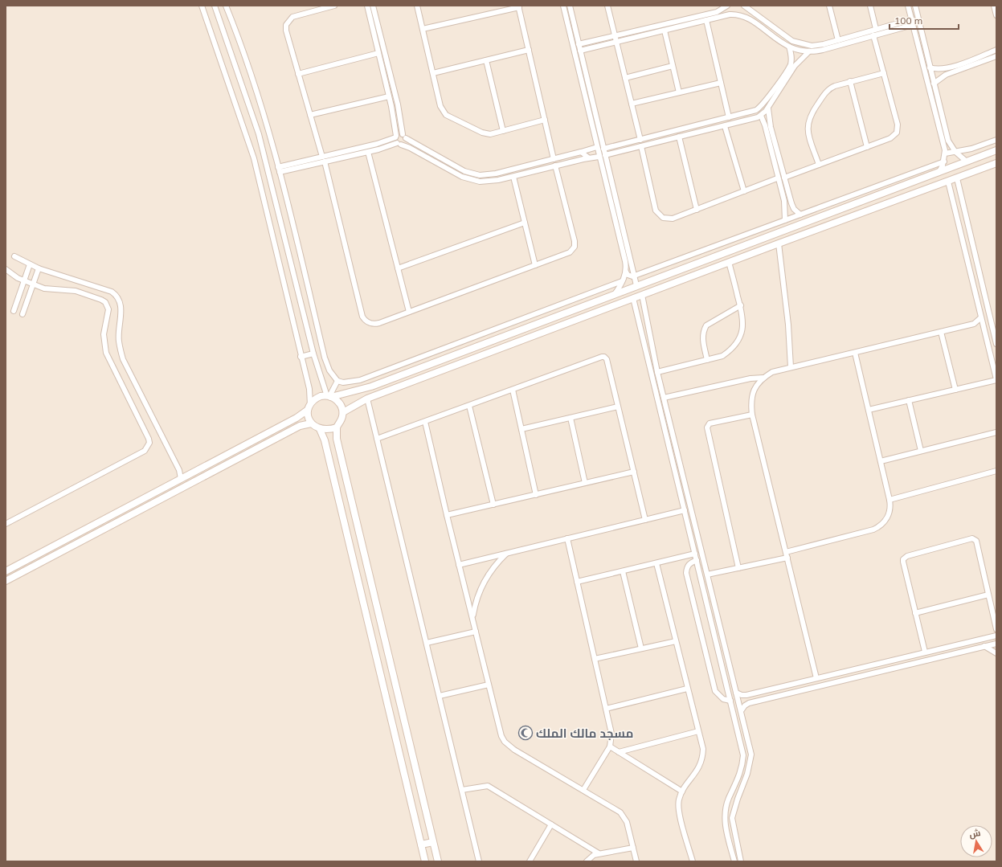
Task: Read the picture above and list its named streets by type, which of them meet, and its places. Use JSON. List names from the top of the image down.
{
  "places": {
    "mosque": ["مسجد مالك الملك"]
  },
  "scale_bar": "100 m",
  "north": "top"
}
